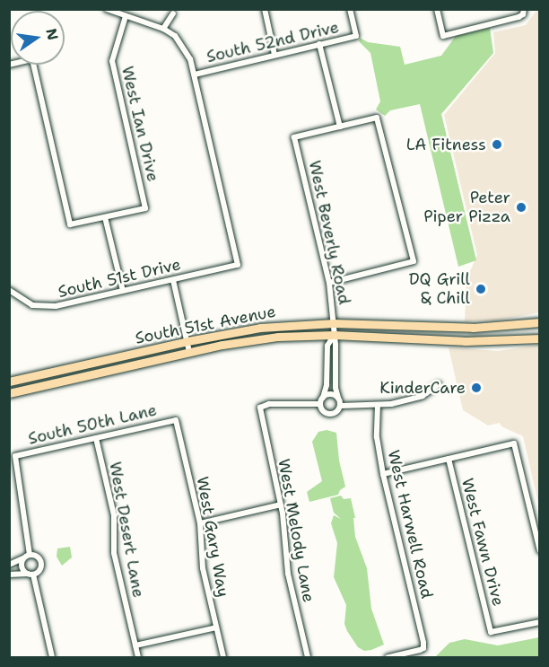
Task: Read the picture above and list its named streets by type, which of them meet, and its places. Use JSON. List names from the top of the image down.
{
  "streets": {
    "main road": ["South 51st Avenue"],
    "street": [
      "South 52nd Drive",
      "West Ian Drive",
      "West Beverly Road",
      "South 51st Drive",
      "South 50th Lane",
      "West Harwell Road",
      "West Desert Lane",
      "West Melody Lane",
      "West Gary Way",
      "West Fawn Drive"
    ]
  },
  "crossings": [
    ["South 52nd Drive", "South 51st Drive"],
    ["West Beverly Road", "South 51st Avenue"],
    ["West Beverly Road", "West Melody Lane"],
    ["South 50th Lane", "West Desert Lane"],
    ["South 50th Lane", "West Gary Way"]
  ],
  "places": [
    "LA Fitness",
    "Peter Piper Pizza",
    "DQ Grill & Chill",
    "KinderCare"
  ],
  "north": "right"
}
